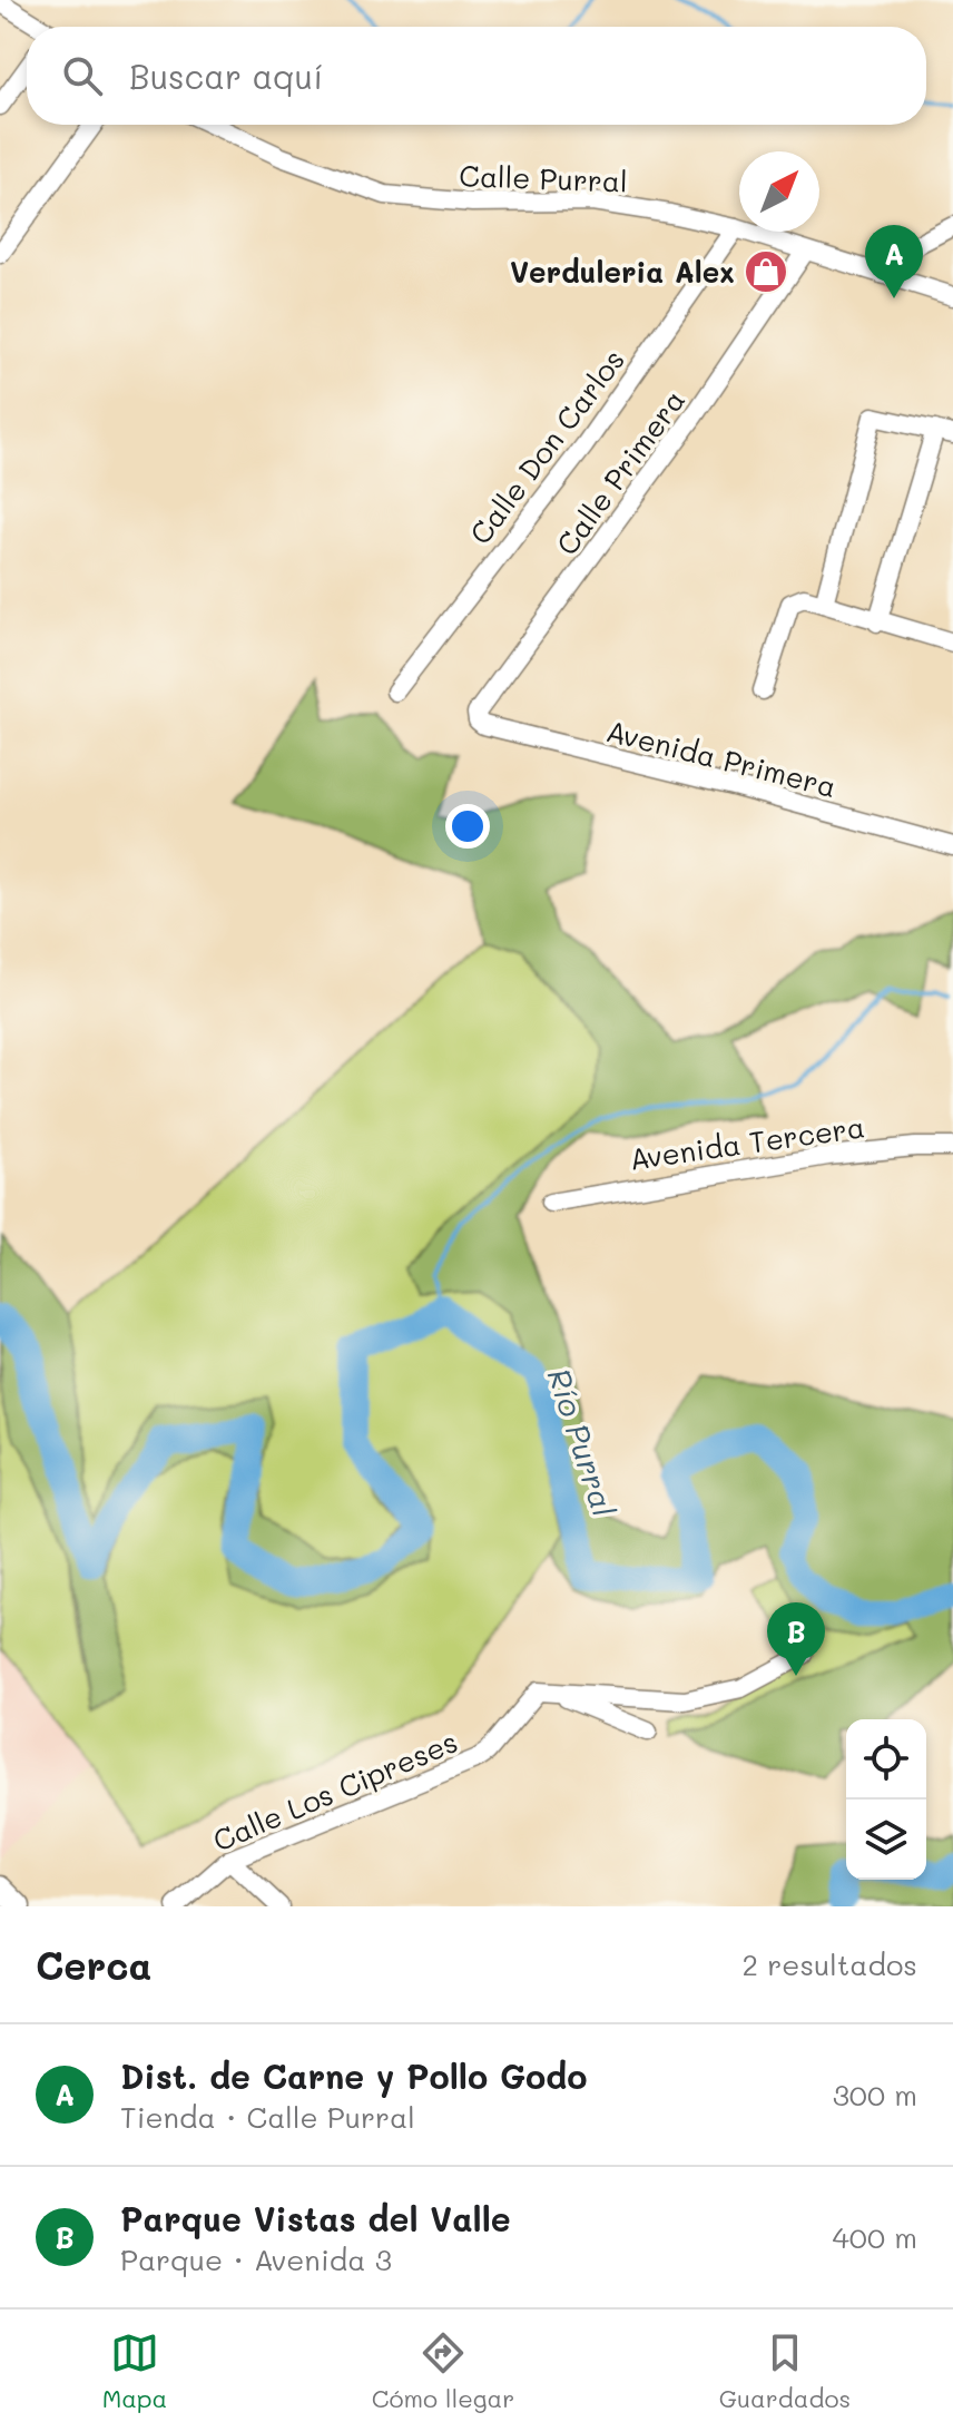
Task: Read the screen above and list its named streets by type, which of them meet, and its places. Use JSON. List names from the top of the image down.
{
  "streets": {
    "street": [
      "Calle Purral",
      "Calle Don Carlos",
      "Calle Primera",
      "Avenida Primera",
      "Avenida Tercera",
      "Calle Los Cipreses"
    ]
  },
  "crossings": [
    ["Calle Purral", "Calle Don Carlos"],
    ["Calle Purral", "Calle Primera"],
    ["Calle Primera", "Avenida Primera"]
  ],
  "water": ["Río Purral"],
  "places": {
    "shop": ["Verduleria Alex"]
  },
  "north": "top right",
  "page": {
    "search": "Buscar aquí",
    "pins": ["A", "B"],
    "heading": ["Cerca", "2 resultados"],
    "list": [
      {
        "mark": "A",
        "name": "Dist. de Carne y Pollo Godo",
        "note": "Tienda · Calle Purral",
        "value": "300 m"
      },
      {
        "mark": "B",
        "name": "Parque Vistas del Valle",
        "note": "Parque · Avenida 3",
        "value": "400 m"
      }
    ],
    "nav": ["Mapa", "Cómo llegar", "Guardados"]
  }
}
